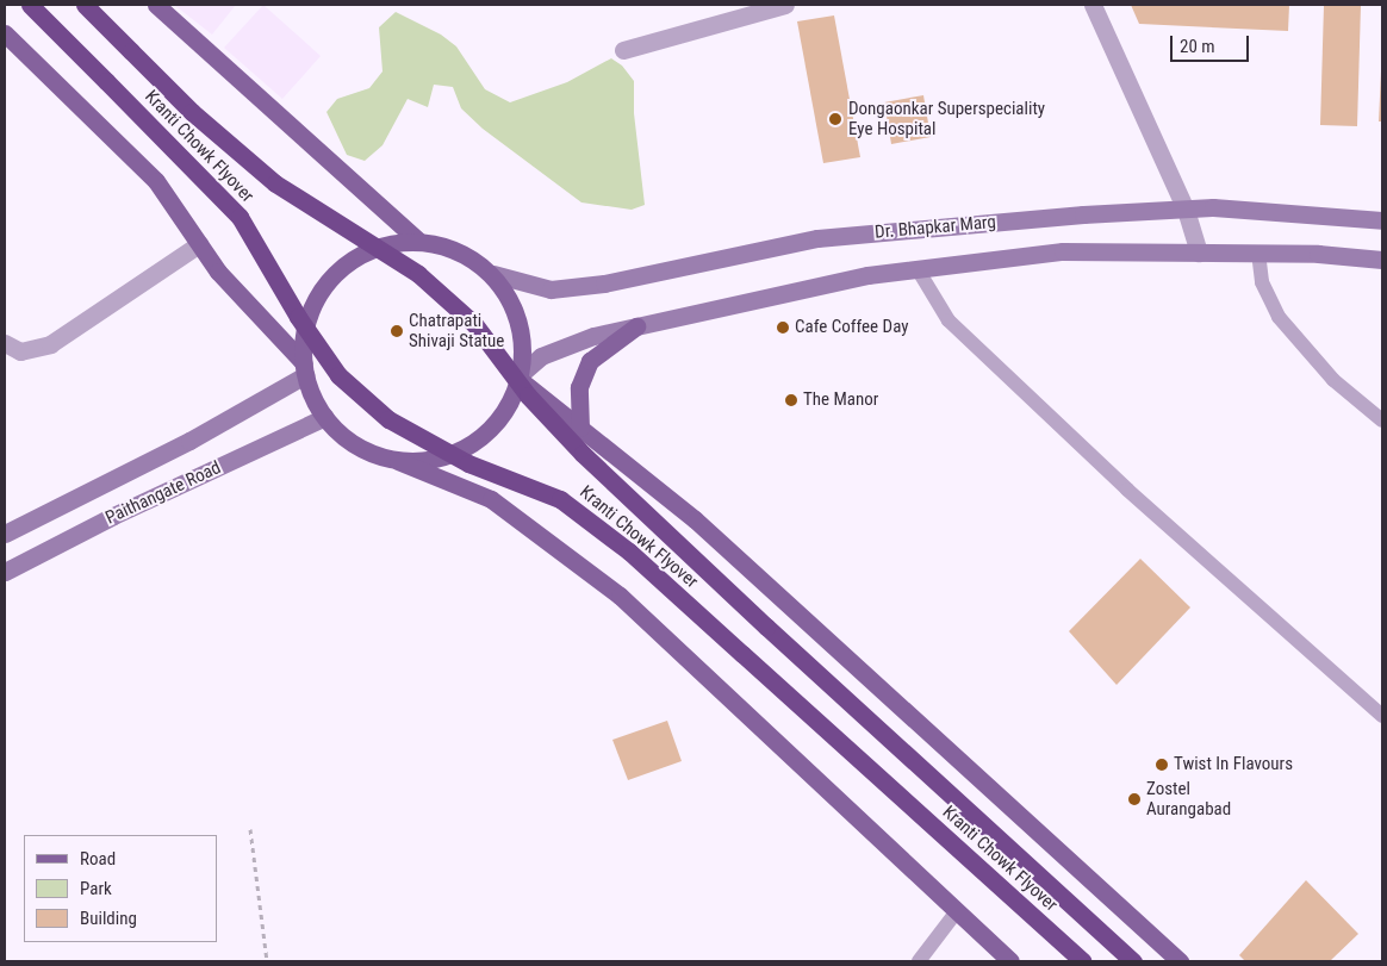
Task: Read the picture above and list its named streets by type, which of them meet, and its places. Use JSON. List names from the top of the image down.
{
  "streets": {
    "highway": ["Kranti Chowk Flyover"],
    "main road": ["Dr. Bhapkar Marg", "Paithangate Road"]
  },
  "places": [
    "Dongaonkar Superspeciality Eye Hospital",
    "Cafe Coffee Day",
    "Chatrapati Shivaji Statue",
    "The Manor",
    "Twist In Flavours",
    "Zostel Aurangabad"
  ],
  "legend": ["Road", "Park", "Building"],
  "scale_bar": "20 m"
}
